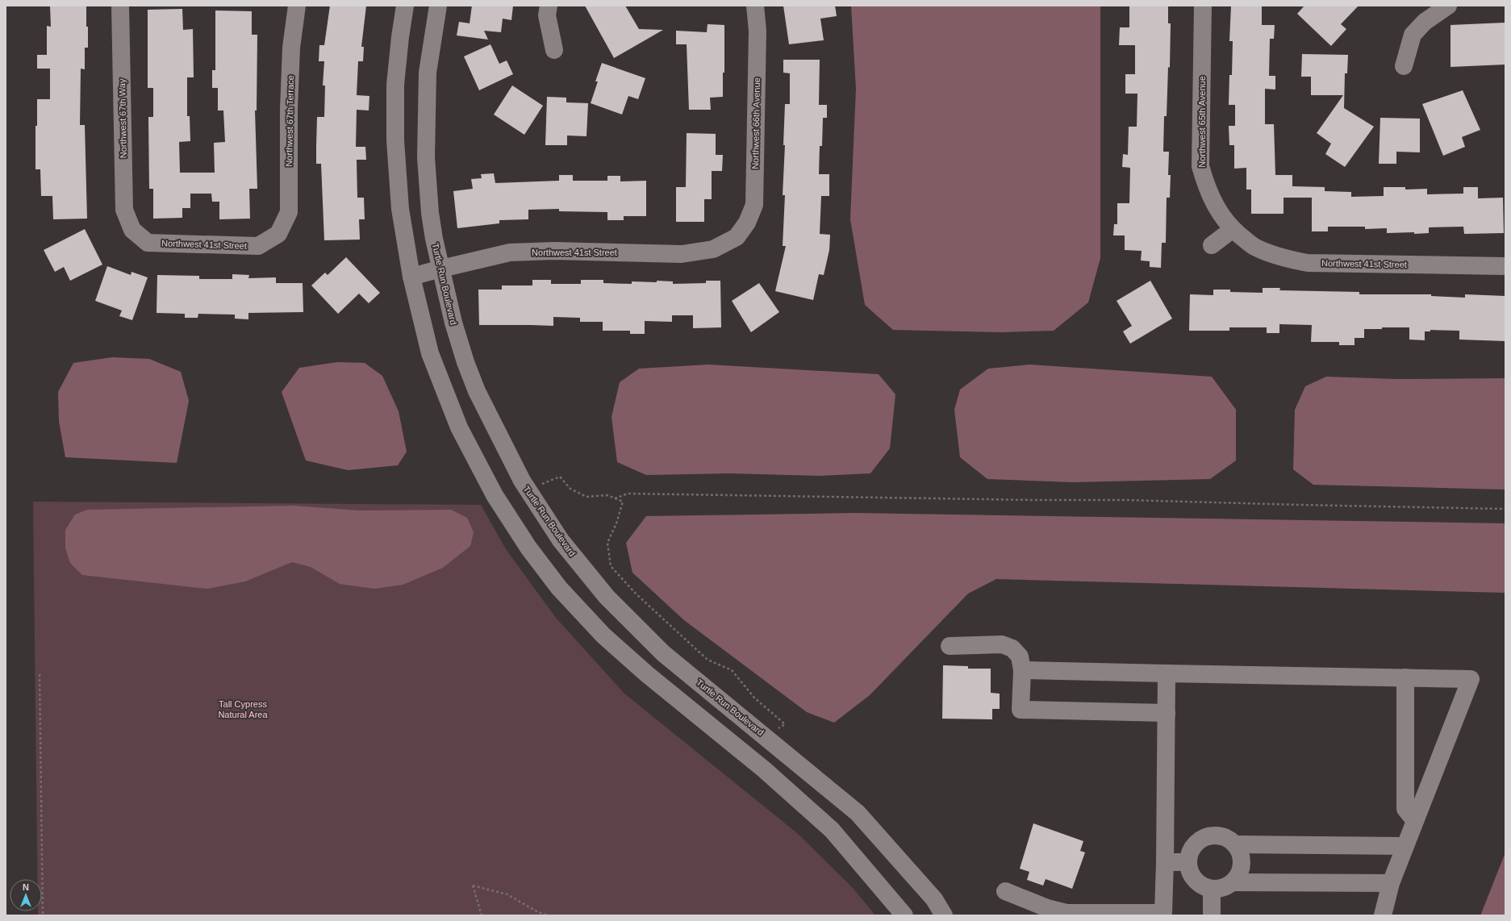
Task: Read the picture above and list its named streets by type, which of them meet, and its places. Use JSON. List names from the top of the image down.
{
  "streets": {
    "street": [
      "Northwest 67th Way",
      "Northwest 67th Terrace",
      "Northwest 65th Avenue",
      "Northwest 66th Avenue",
      "Northwest 41st Street",
      "Turtle Run Boulevard"
    ]
  },
  "crossings": [
    ["Northwest 67th Way", "Northwest 41st Street"],
    ["Northwest 67th Terrace", "Northwest 41st Street"],
    ["Northwest 65th Avenue", "Northwest 41st Street"],
    ["Northwest 66th Avenue", "Northwest 41st Street"],
    ["Northwest 41st Street", "Turtle Run Boulevard"]
  ],
  "parks": ["Tall Cypress Natural Area"],
  "north": "top"
}
